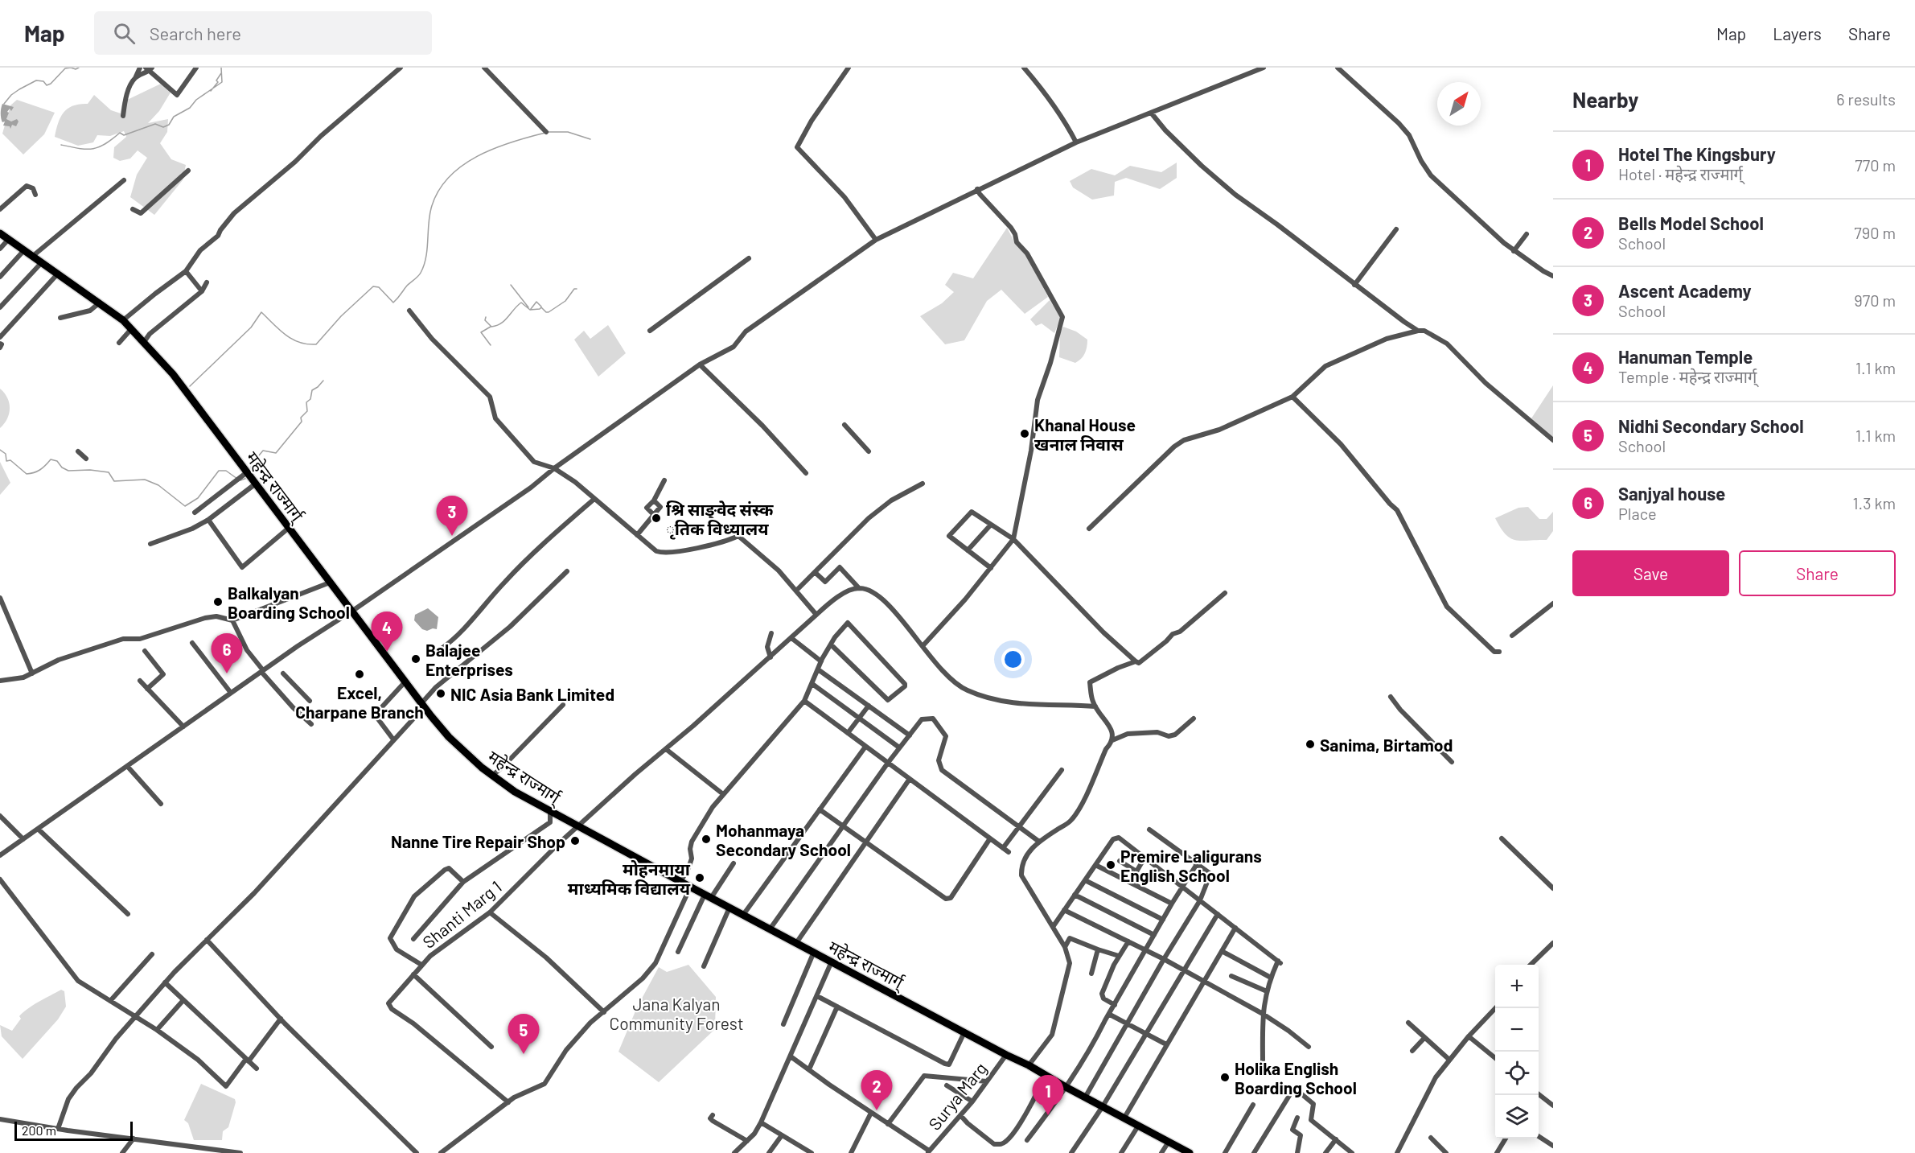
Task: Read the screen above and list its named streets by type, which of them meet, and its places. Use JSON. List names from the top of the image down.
{
  "streets": {
    "highway": ["महेन्द्र राज्मार्ग्"],
    "street": ["Shanti Marg 1", "Surya Marg"]
  },
  "crossings": [
    ["महेन्द्र राज्मार्ग्", "Shanti Marg 1"],
    ["महेन्द्र राज्मार्ग्", "Surya Marg"]
  ],
  "parks": ["Jana Kalyan Community Forest"],
  "places": [
    "Khanal House खनाल निवास",
    "श्रि साङ्वेद संस्क ृतिक विध्यालय",
    "Balkalyan Boarding School",
    "Balajee Enterprises",
    "Excel, Charpane Branch",
    "NIC Asia Bank Limited",
    "Sanima, Birtamod",
    "Mohanmaya Secondary School",
    "Nanne Tire Repair Shop",
    "Premire Laligurans English School",
    "मोहनमाया माध्यमिक विद्यालय",
    "Holika English Boarding School"
  ],
  "scale_bar": "200 m",
  "north": "top right",
  "page": {
    "header": "Map",
    "search": "Search here",
    "nav": ["Map", "Layers", "Share"],
    "heading": ["Nearby", "6 results"],
    "list": [
      {
        "mark": "1",
        "name": "Hotel The Kingsbury",
        "note": "Hotel · महेन्द्र राज्मार्ग्",
        "value": "770 m"
      },
      {
        "mark": "2",
        "name": "Bells Model School",
        "note": "School",
        "value": "790 m"
      },
      {
        "mark": "3",
        "name": "Ascent Academy",
        "note": "School",
        "value": "970 m"
      },
      {
        "mark": "4",
        "name": "Hanuman Temple",
        "note": "Temple · महेन्द्र राज्मार्ग्",
        "value": "1.1 km"
      },
      {
        "mark": "5",
        "name": "Nidhi Secondary School",
        "note": "School",
        "value": "1.1 km"
      },
      {
        "mark": "6",
        "name": "Sanjyal house",
        "note": "Place",
        "value": "1.3 km"
      }
    ],
    "pins": [
      "3",
      "4",
      "6",
      "5",
      "2",
      "1"
    ],
    "buttons": ["Save", "Share"],
    "map_buttons": ["+", "−"],
    "scale": "200 m"
  }
}
